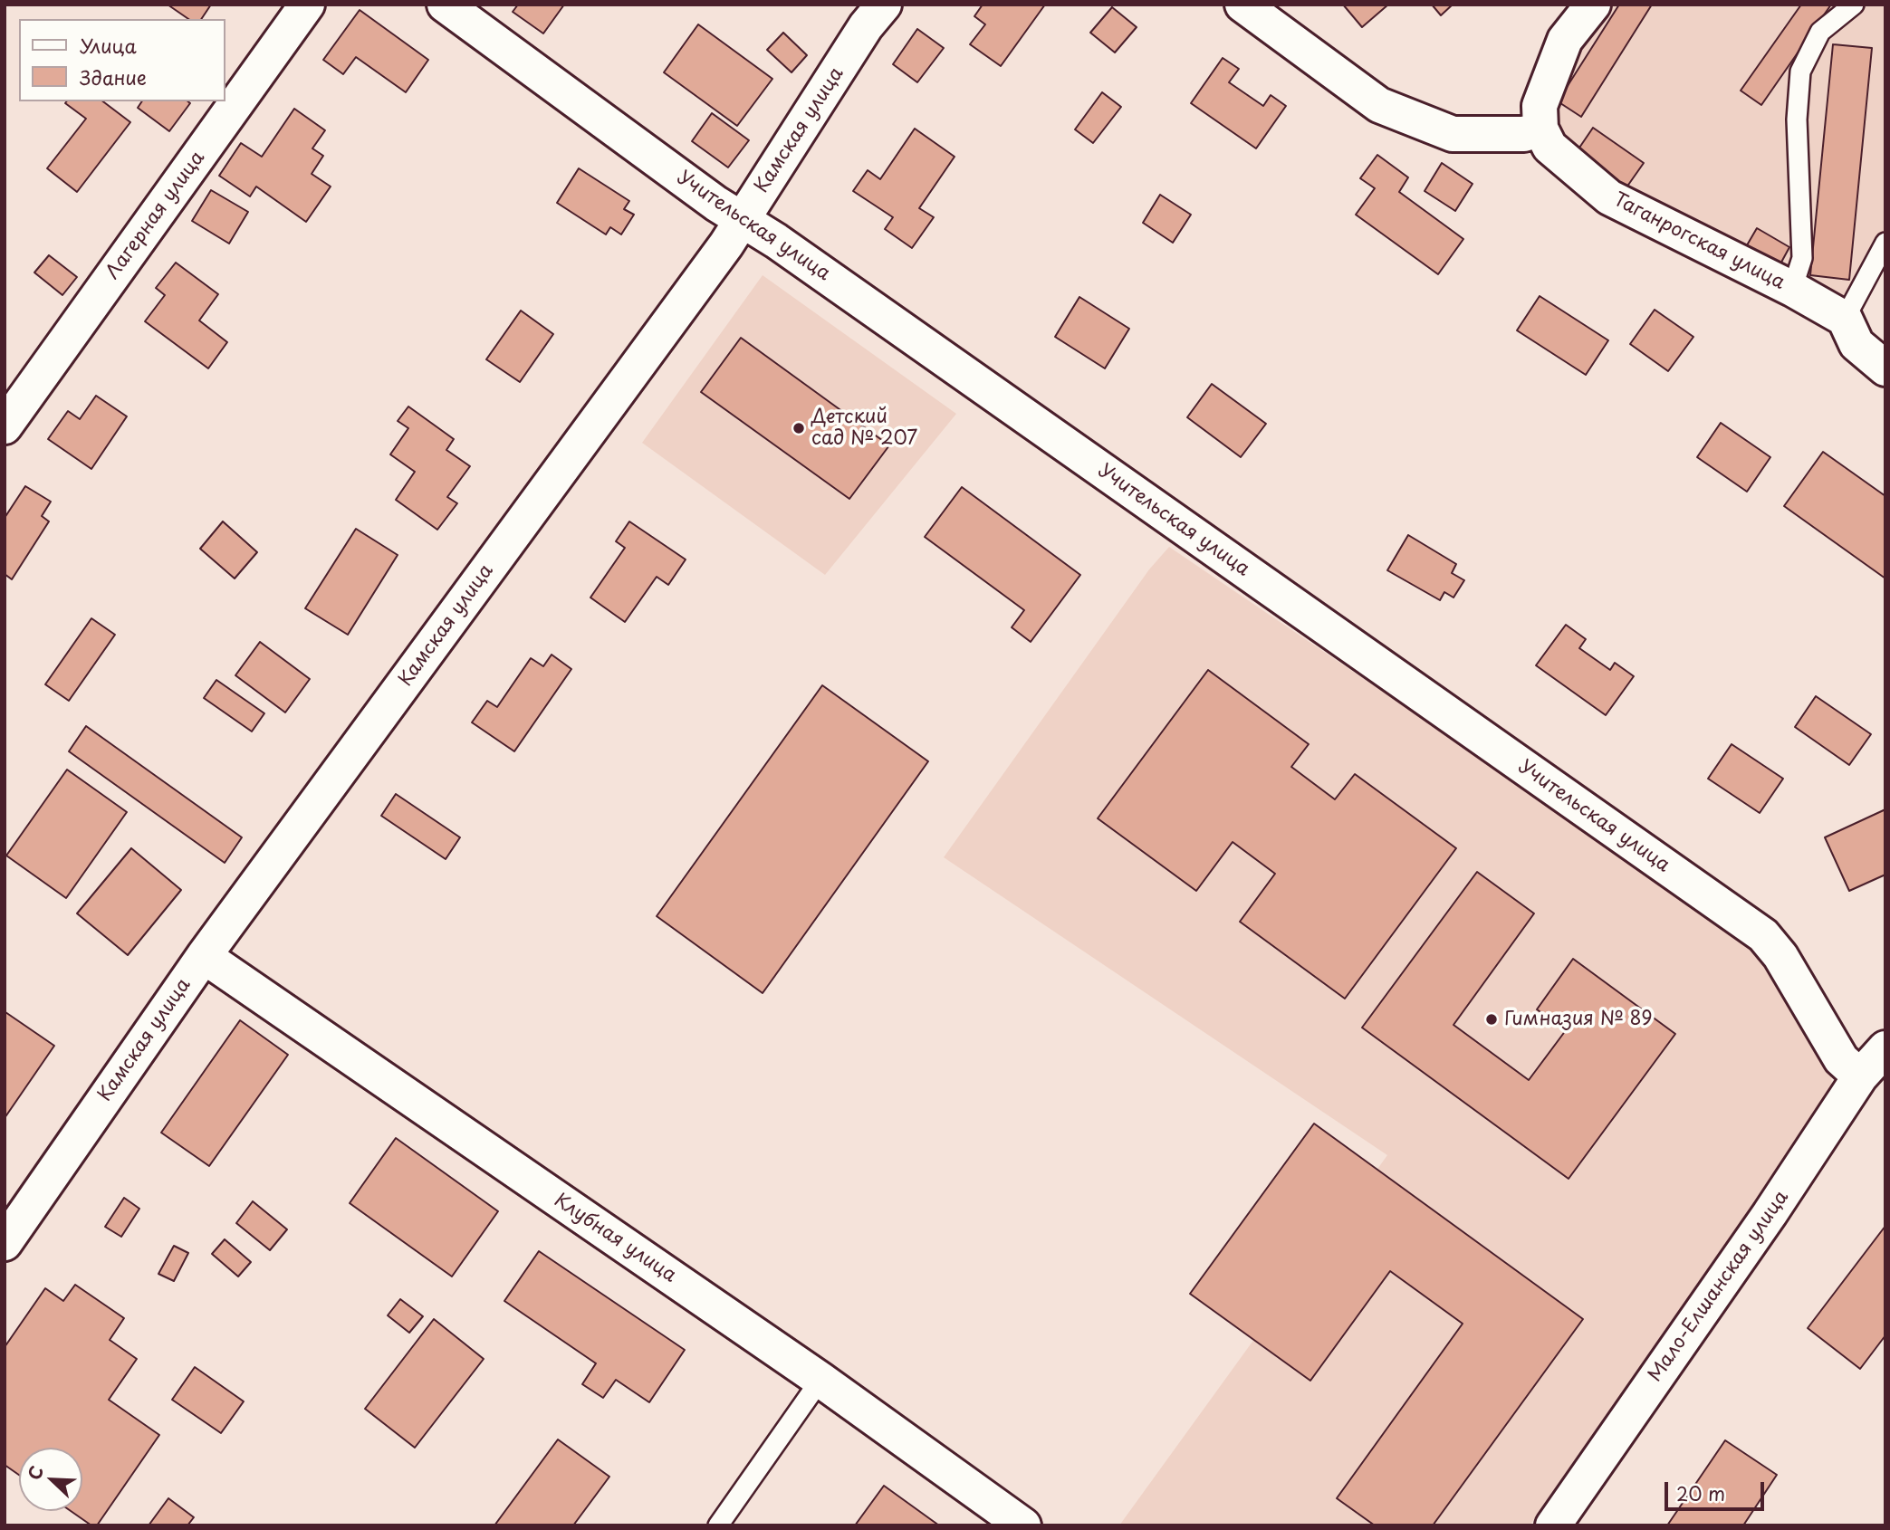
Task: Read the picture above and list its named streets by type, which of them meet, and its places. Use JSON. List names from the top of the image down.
{
  "streets": {
    "street": [
      "Камская улица",
      "Лагерная улица",
      "Учительская улица",
      "Таганрогская улица",
      "Клубная улица",
      "Мало-Елшанская улица"
    ]
  },
  "crossings": [
    ["Камская улица", "Учительская улица"],
    ["Камская улица", "Клубная улица"],
    ["Учительская улица", "Мало-Елшанская улица"]
  ],
  "places": ["Детский сад № 207", "Гимназия № 89"],
  "legend": ["Улица", "Здание"],
  "scale_bar": "20 m",
  "north": "top left"
}
